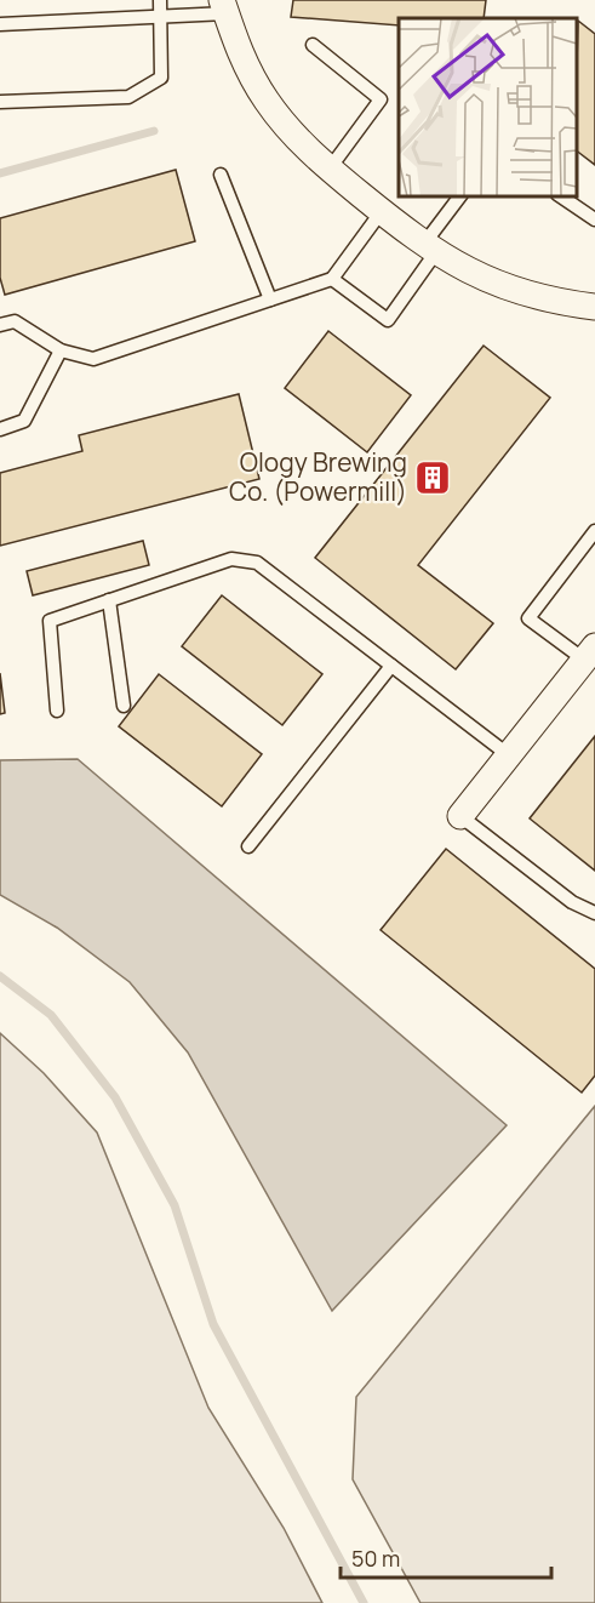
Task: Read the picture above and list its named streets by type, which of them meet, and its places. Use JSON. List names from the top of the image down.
{
  "places": {
    "building": ["Ology Brewing Co. (Powermill)"]
  },
  "scale_bar": "50 m"
}
